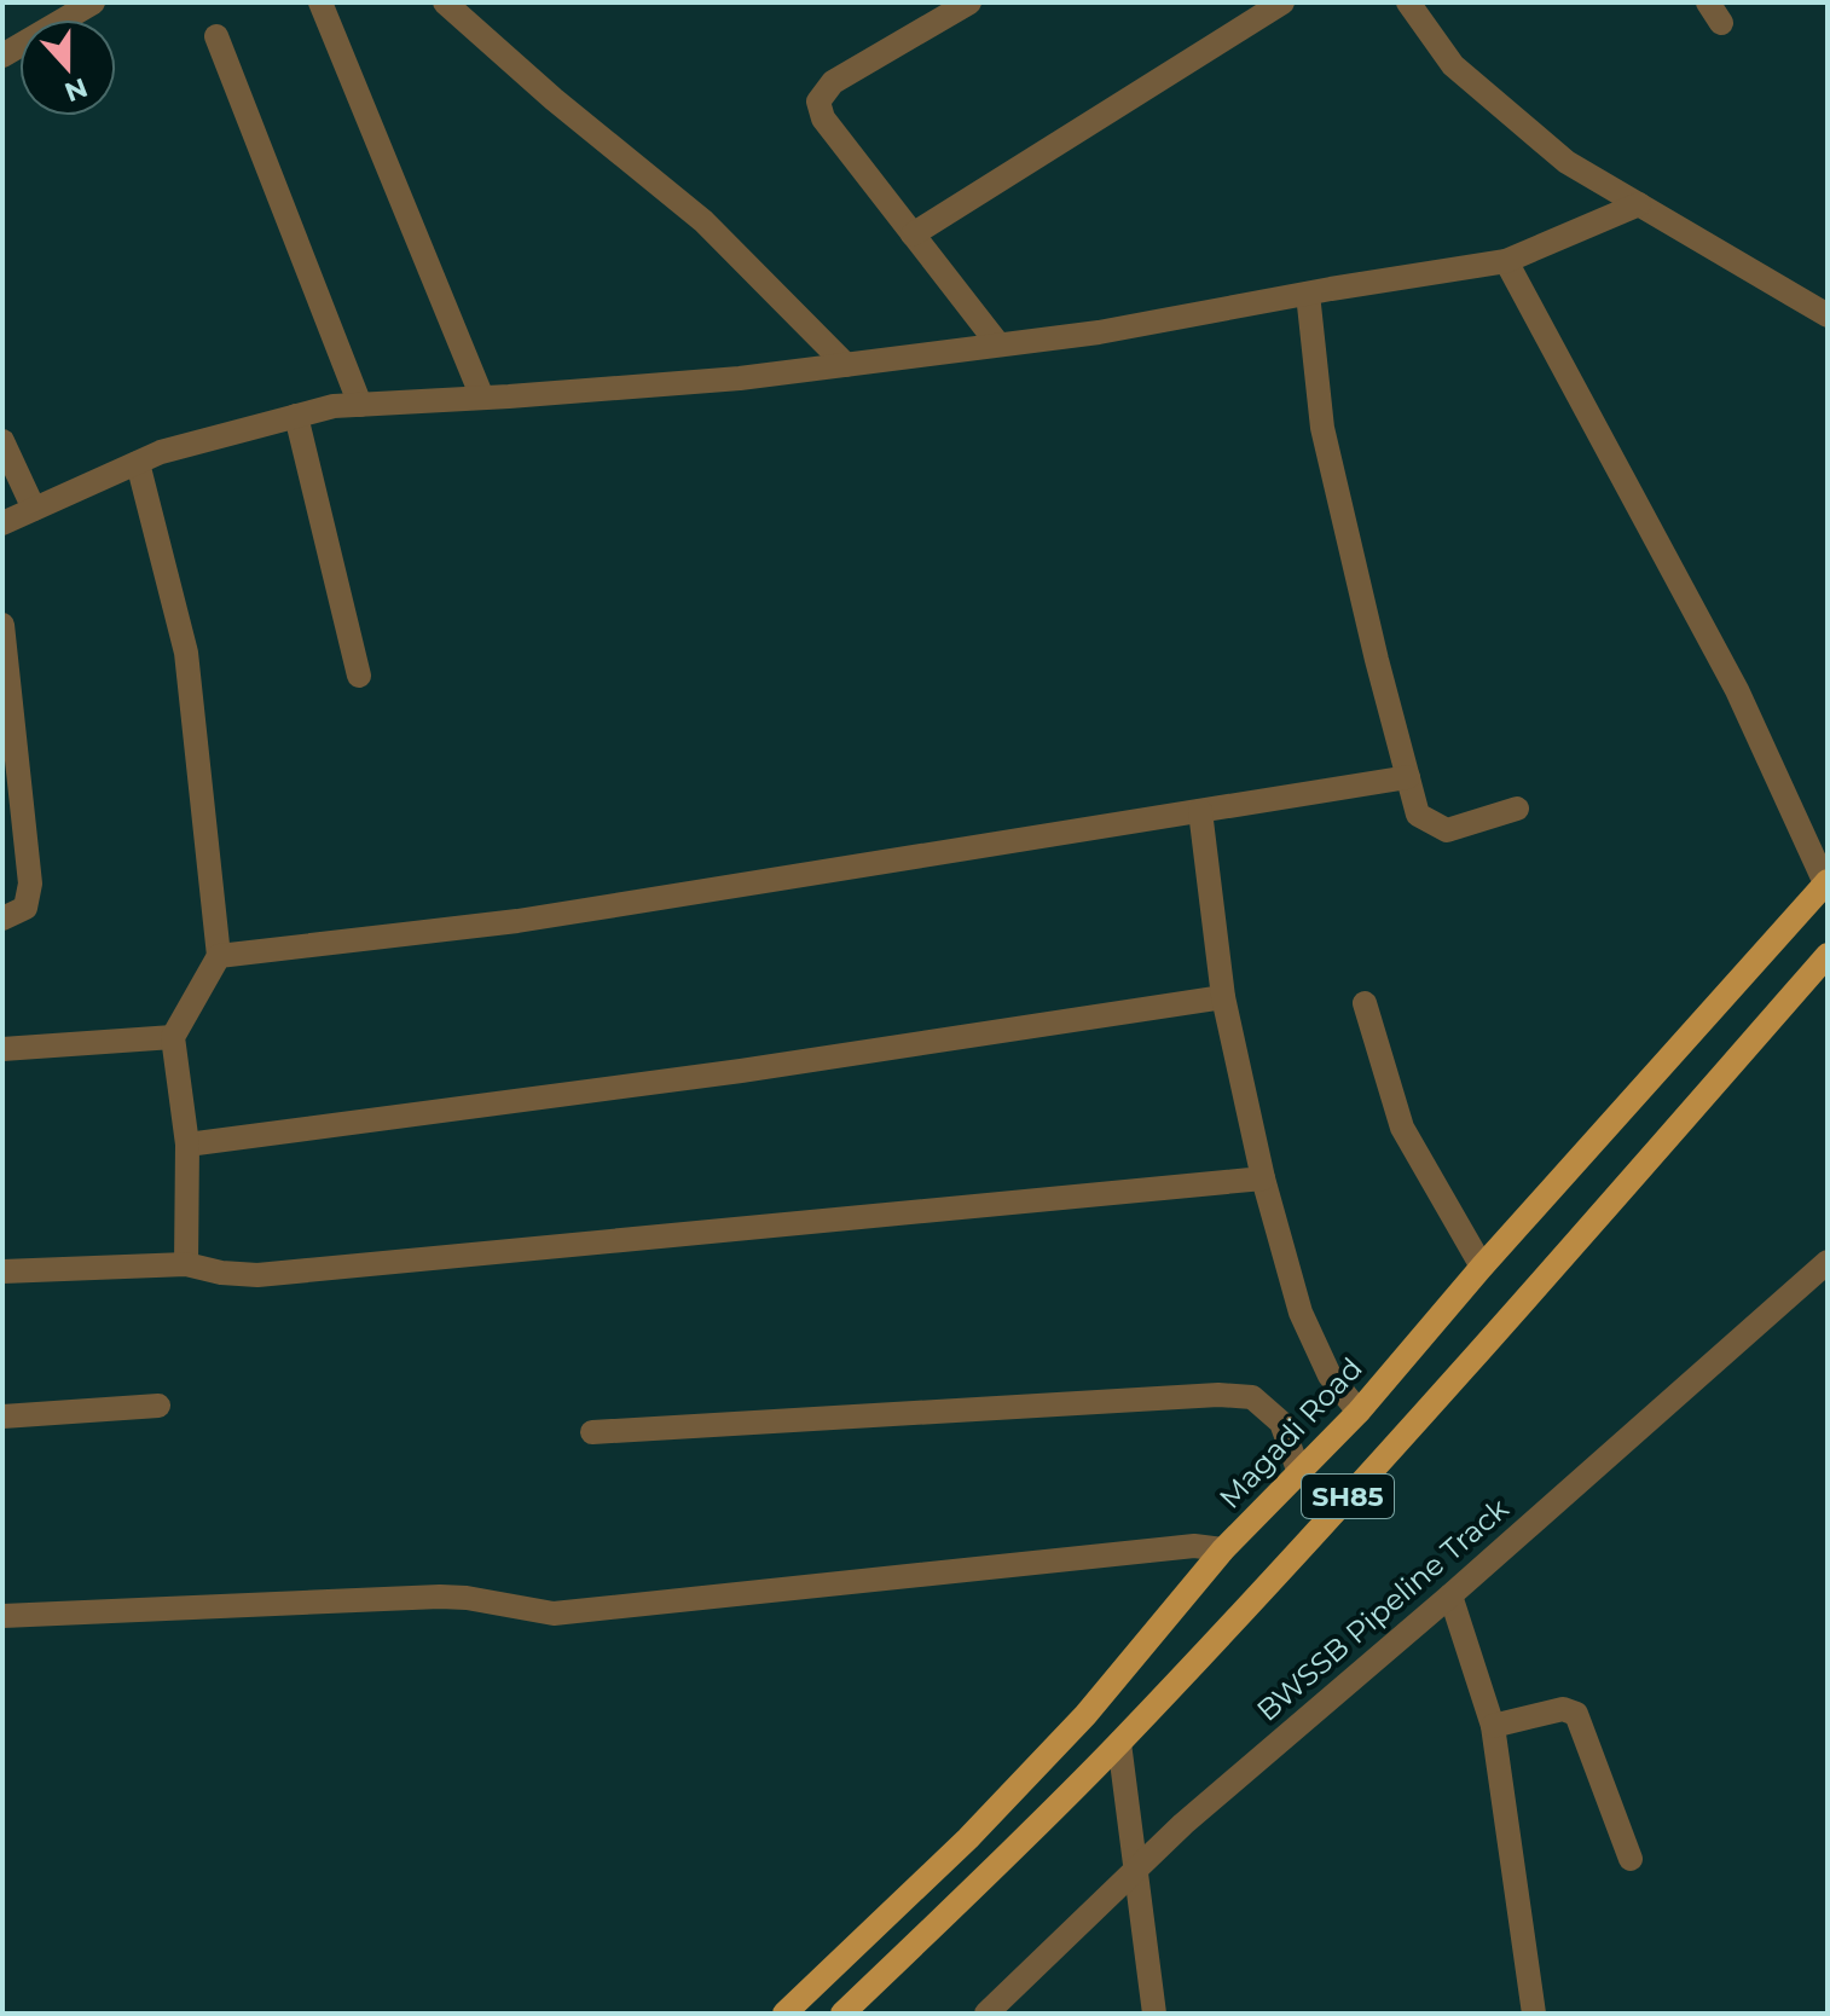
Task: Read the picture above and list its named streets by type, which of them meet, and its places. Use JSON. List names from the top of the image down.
{
  "streets": {
    "main road": ["Magadi Road", "SH85"],
    "street": ["BWSSB Pipeline Track"]
  },
  "north": "bottom"
}
